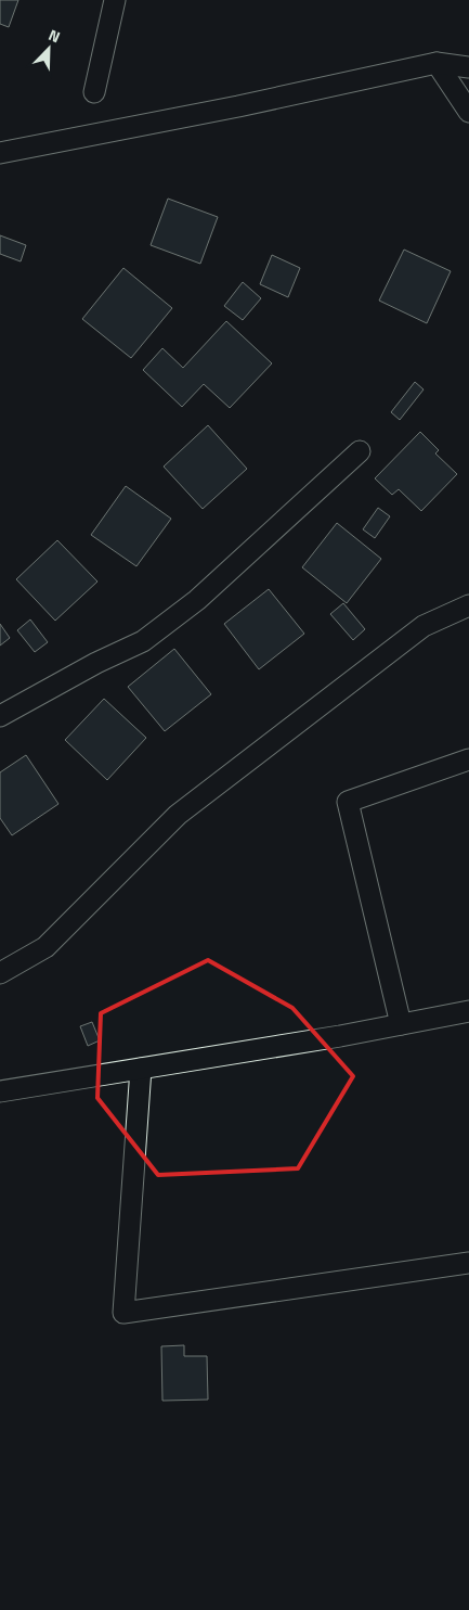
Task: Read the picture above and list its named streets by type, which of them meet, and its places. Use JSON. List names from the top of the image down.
{
  "north": "top right"
}
